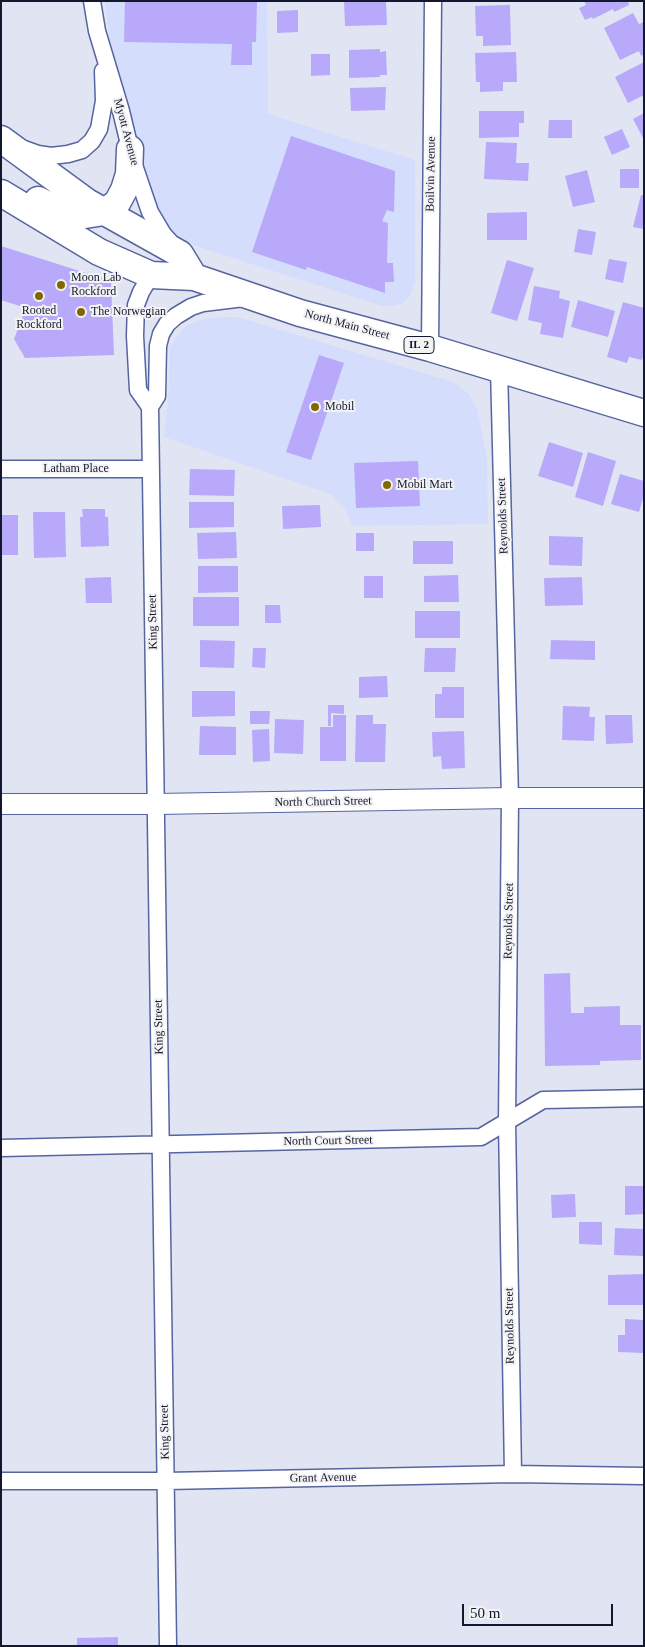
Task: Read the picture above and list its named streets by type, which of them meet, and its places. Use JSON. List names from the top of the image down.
{
  "streets": {
    "main road": ["North Main Street", "IL 2"],
    "street": [
      "Myott Avenue",
      "Boilvin Avenue",
      "Latham Place",
      "Reynolds Street",
      "King Street",
      "North Church Street",
      "North Court Street",
      "Grant Avenue"
    ]
  },
  "crossings": [
    ["Boilvin Avenue", "North Main Street"],
    ["North Main Street", "Reynolds Street"],
    ["North Main Street", "King Street"],
    ["Latham Place", "King Street"],
    ["Reynolds Street", "North Church Street"],
    ["Reynolds Street", "North Court Street"],
    ["Reynolds Street", "Grant Avenue"],
    ["King Street", "North Church Street"],
    ["King Street", "North Court Street"],
    ["King Street", "Grant Avenue"]
  ],
  "places": [
    "Moon Lab Rockford",
    "Rooted Rockford",
    "The Norwegian",
    "Mobil",
    "Mobil Mart"
  ],
  "scale_bar": "50 m"
}
